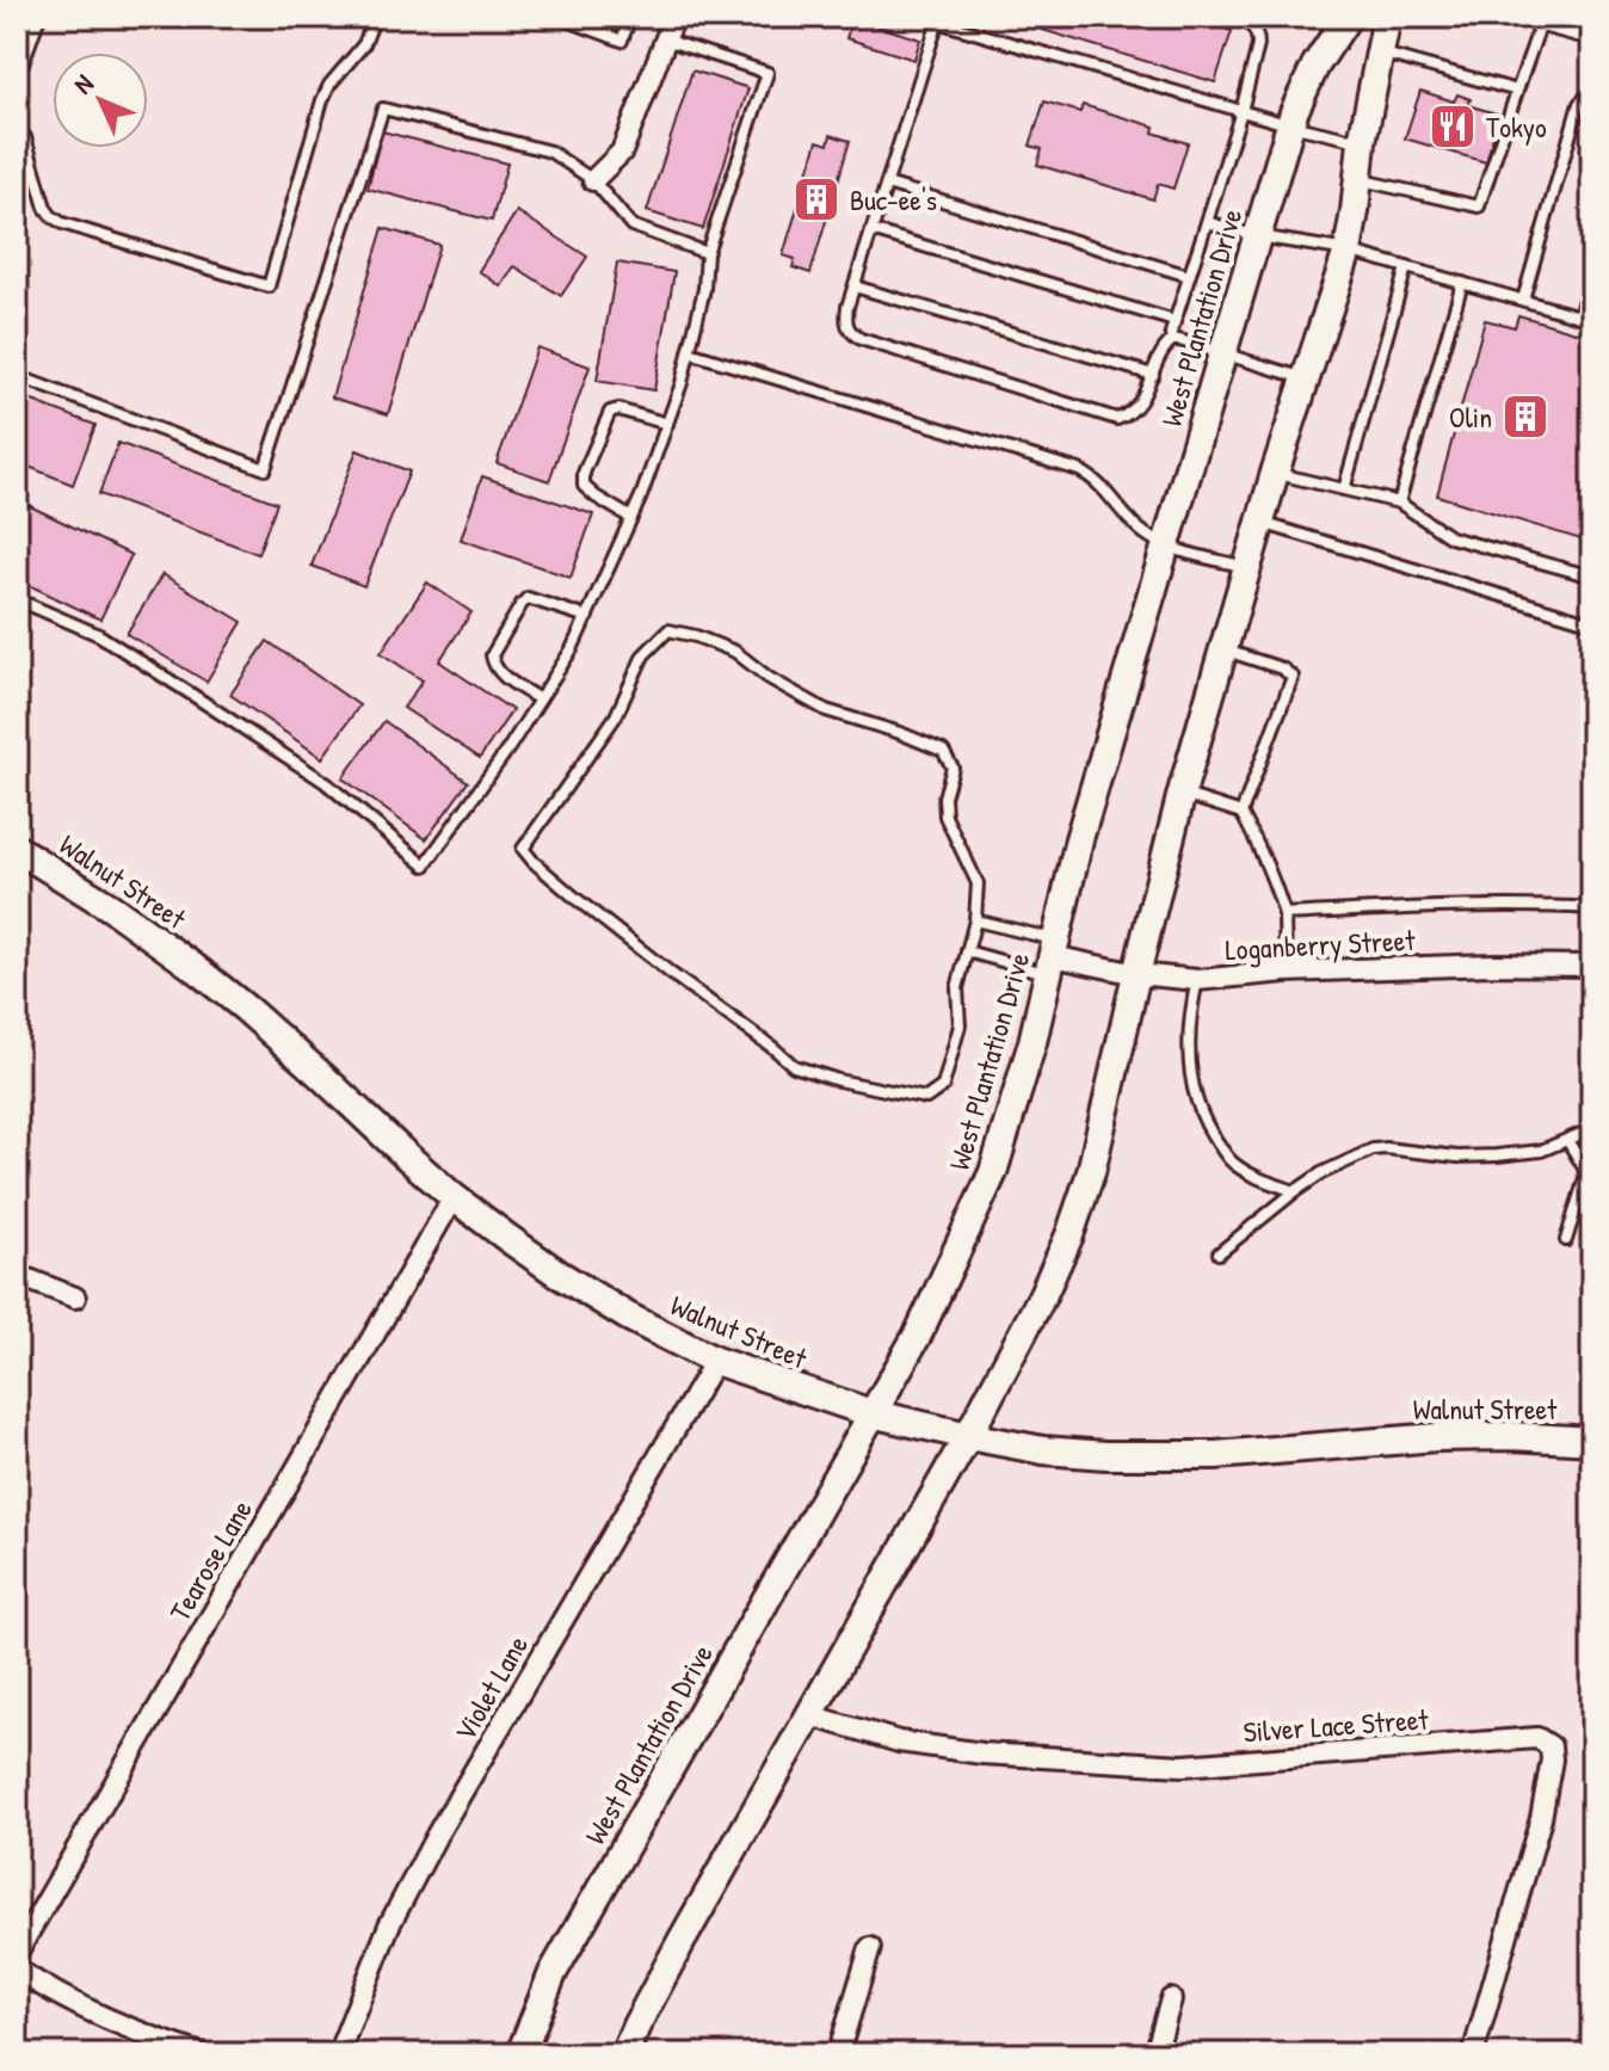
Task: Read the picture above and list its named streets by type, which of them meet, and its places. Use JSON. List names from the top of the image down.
{
  "streets": {
    "main road": ["West Plantation Drive", "Walnut Street"],
    "street": [
      "Loganberry Street",
      "Tearose Lane",
      "Violet Lane",
      "Silver Lace Street"
    ]
  },
  "crossings": [
    ["West Plantation Drive", "Walnut Street"],
    ["West Plantation Drive", "Loganberry Street"],
    ["Walnut Street", "Tearose Lane"],
    ["Walnut Street", "Violet Lane"]
  ],
  "places": {
    "restaurant": ["Tokyo"],
    "building": ["Buc-ee's", "Olin"]
  },
  "north": "top left"
}
